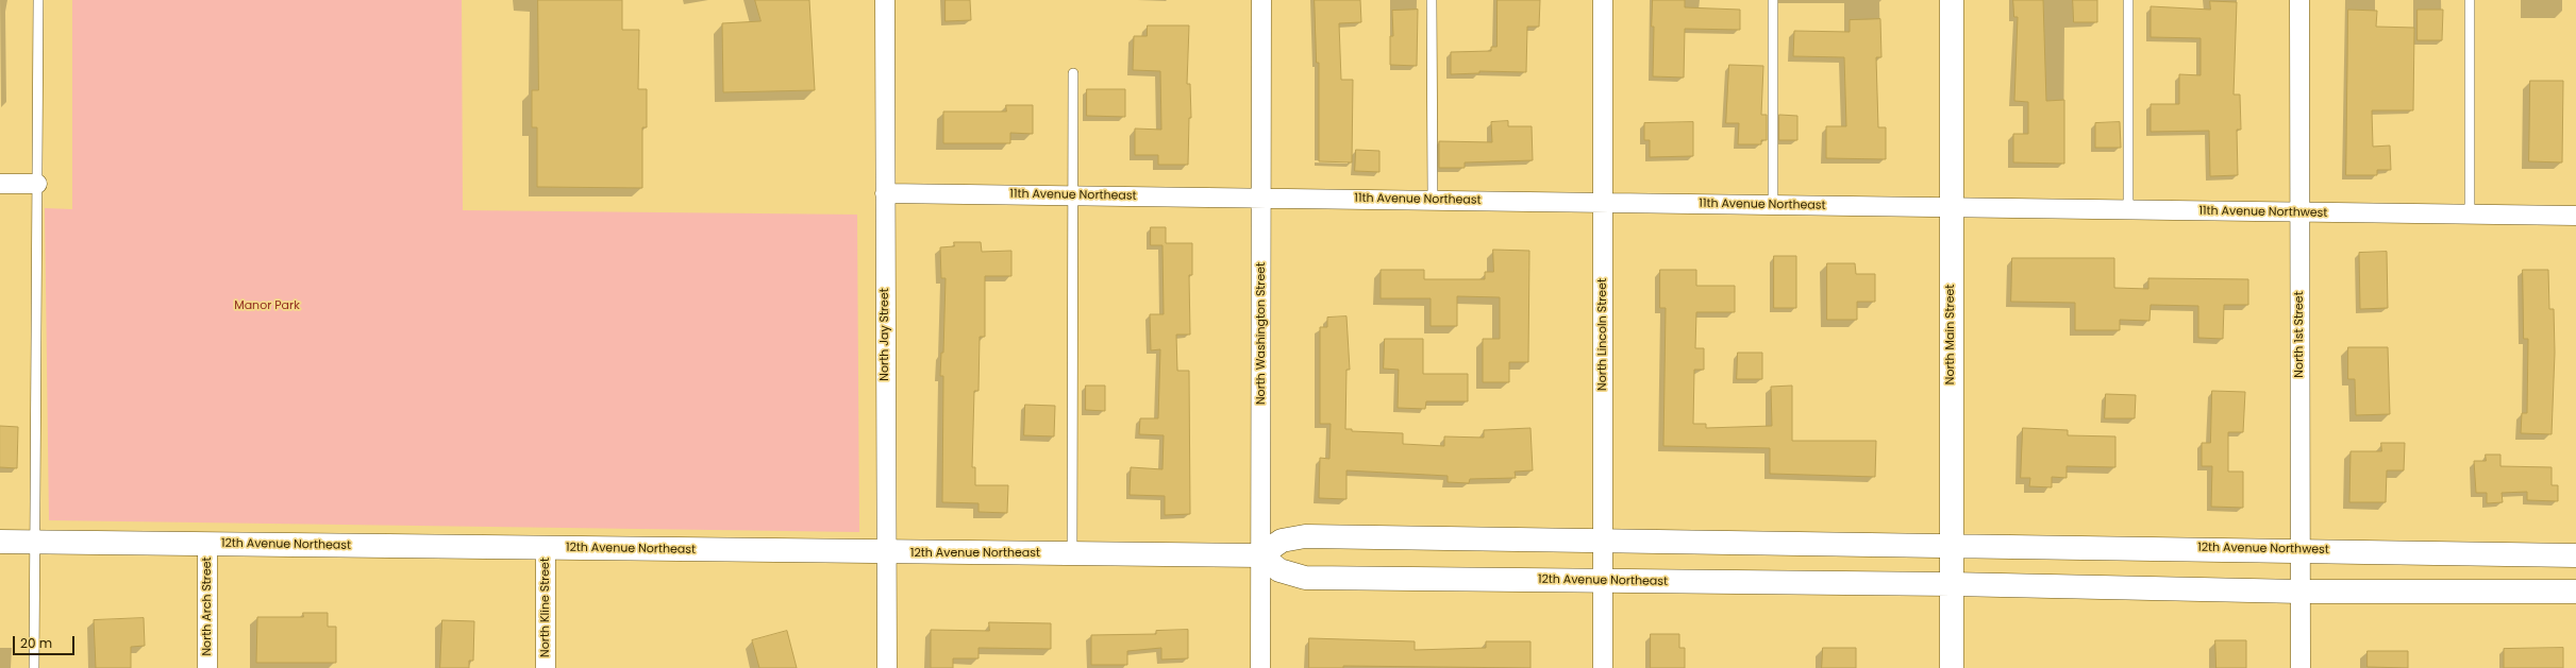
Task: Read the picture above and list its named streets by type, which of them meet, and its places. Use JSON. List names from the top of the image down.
{
  "streets": {
    "street": [
      "11th Avenue Northeast",
      "11th Avenue Northwest",
      "North Washington Street",
      "North Jay Street",
      "North Lincoln Street",
      "North Main Street",
      "North 1st Street",
      "12th Avenue Northeast",
      "12th Avenue Northwest",
      "North Arch Street",
      "North Kline Street"
    ]
  },
  "crossings": [
    ["11th Avenue Northeast", "11th Avenue Northwest"],
    ["11th Avenue Northeast", "North Washington Street"],
    ["11th Avenue Northeast", "North Jay Street"],
    ["11th Avenue Northeast", "North Lincoln Street"],
    ["11th Avenue Northeast", "North Main Street"],
    ["11th Avenue Northwest", "North Main Street"],
    ["11th Avenue Northwest", "North 1st Street"],
    ["North Washington Street", "12th Avenue Northeast"],
    ["North Jay Street", "12th Avenue Northeast"],
    ["North Lincoln Street", "12th Avenue Northeast"],
    ["North Main Street", "12th Avenue Northeast"],
    ["North Main Street", "12th Avenue Northwest"],
    ["North 1st Street", "12th Avenue Northwest"],
    ["12th Avenue Northeast", "North Arch Street"],
    ["12th Avenue Northeast", "North Kline Street"]
  ],
  "parks": ["Manor Park"],
  "scale_bar": "20 m"
}
